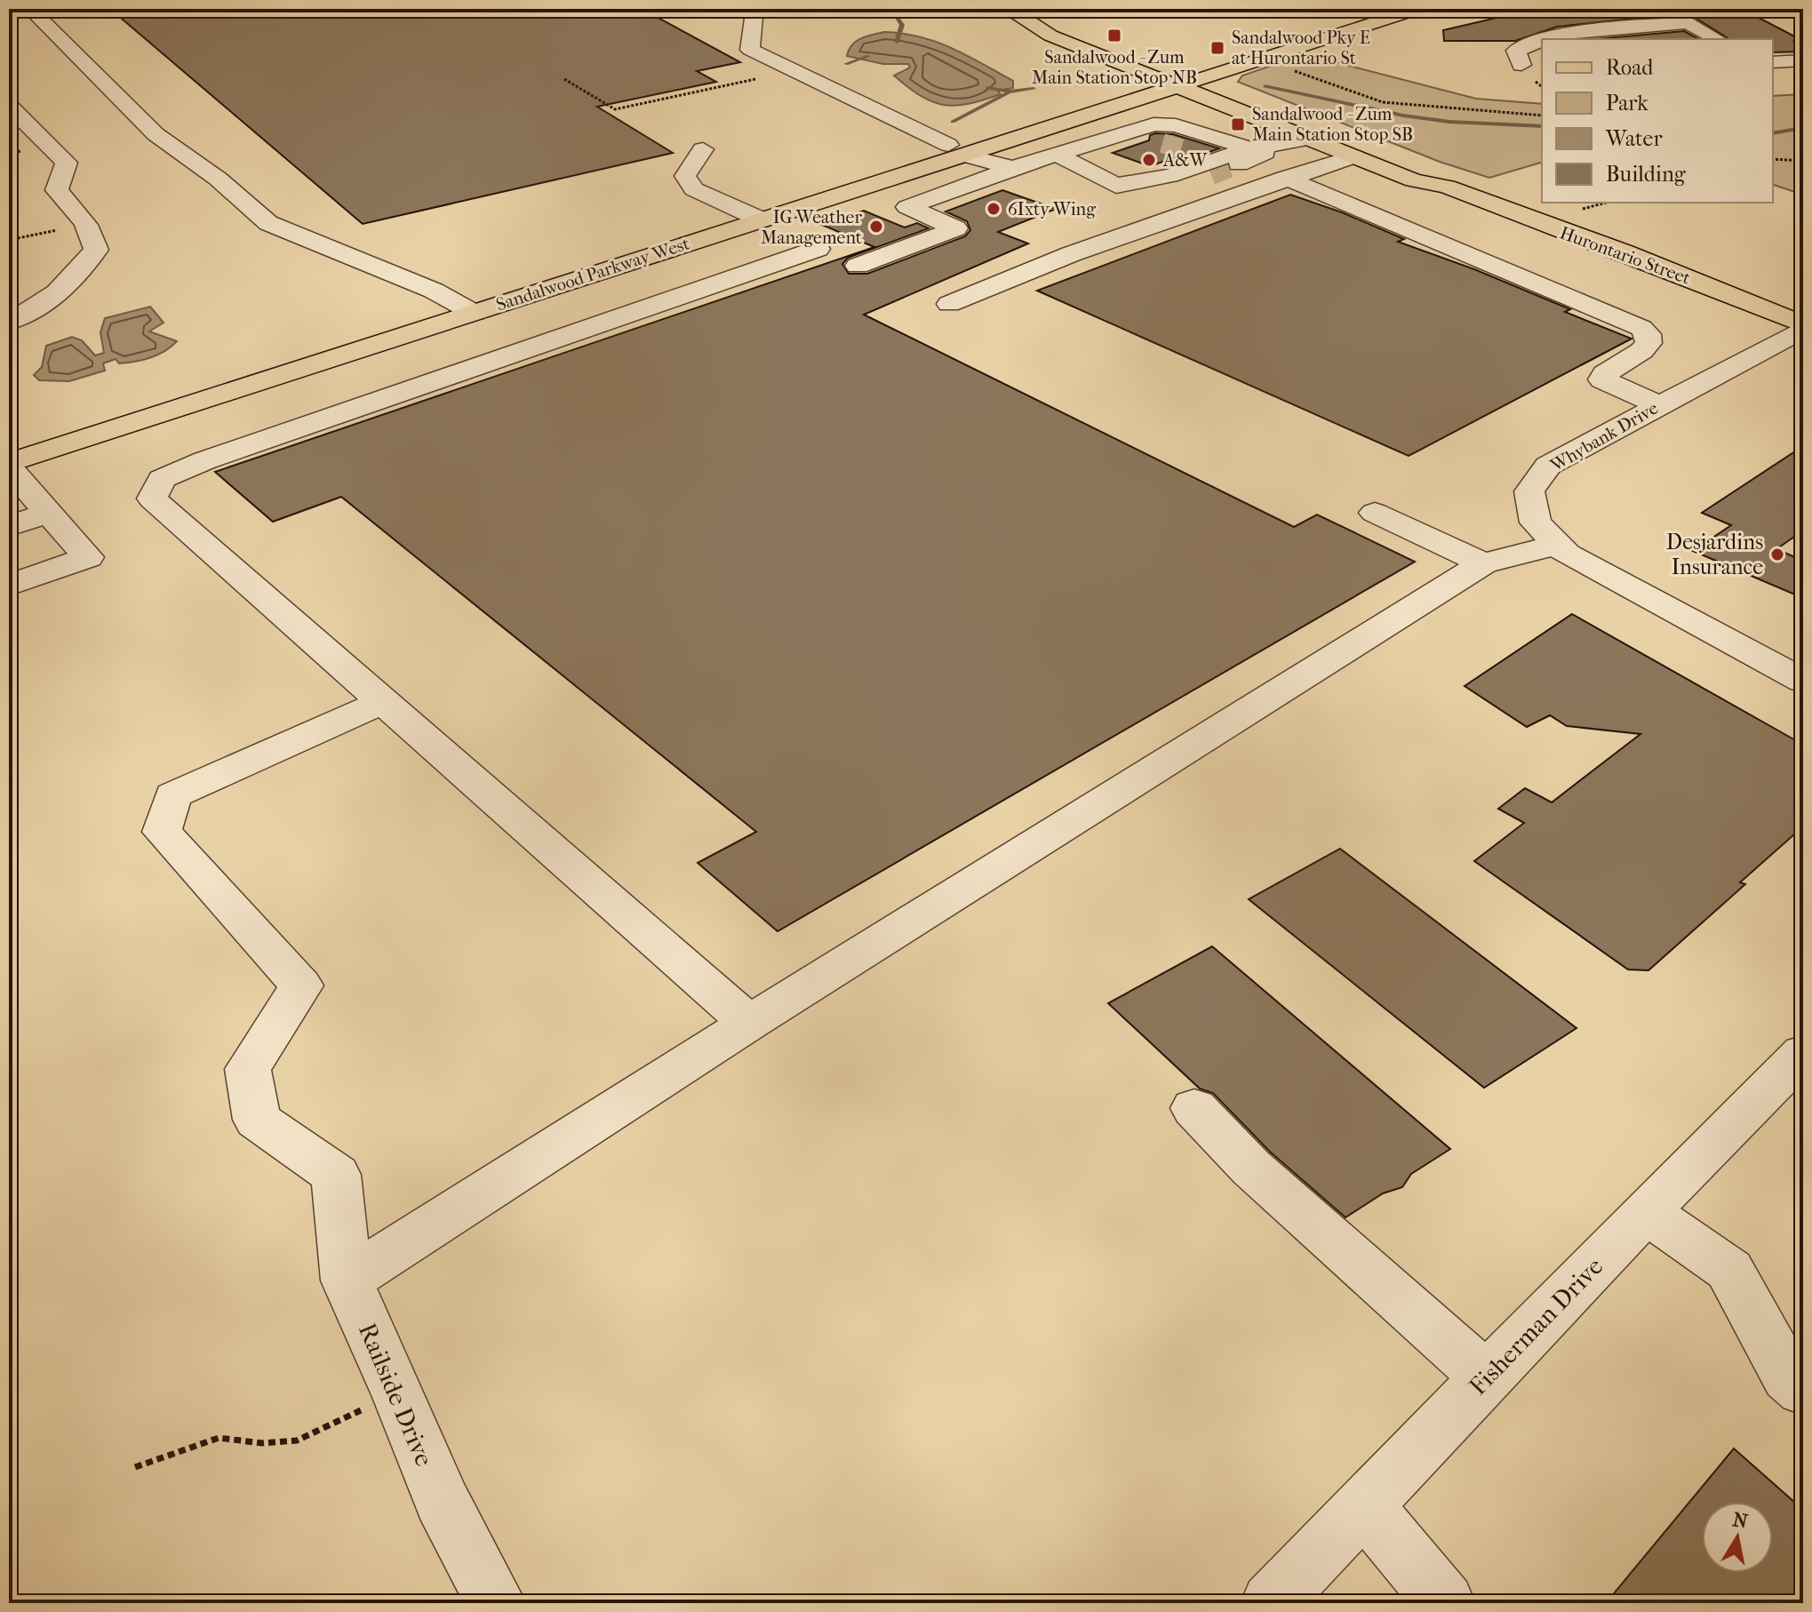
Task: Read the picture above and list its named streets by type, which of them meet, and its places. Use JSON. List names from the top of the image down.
{
  "streets": {
    "main road": ["Hurontario Street", "Sandalwood Parkway West"],
    "street": ["Whybank Drive", "Fisherman Drive", "Railside Drive"]
  },
  "crossings": [
    ["Hurontario Street", "Sandalwood Parkway West"],
    ["Hurontario Street", "Whybank Drive"]
  ],
  "places": {
    "transit": ["Sandalwood - Zum Main Station Stop NB", "Sandalwood Pky E at Hurontario St", "Sandalwood - Zum Main Station Stop SB"],
    "other": [
      "A&W",
      "6Ixty Wing",
      "IG Weather Management",
      "Desjardins Insurance"
    ]
  },
  "legend": [
    "Road",
    "Park",
    "Water",
    "Building"
  ],
  "north": "top"
}
